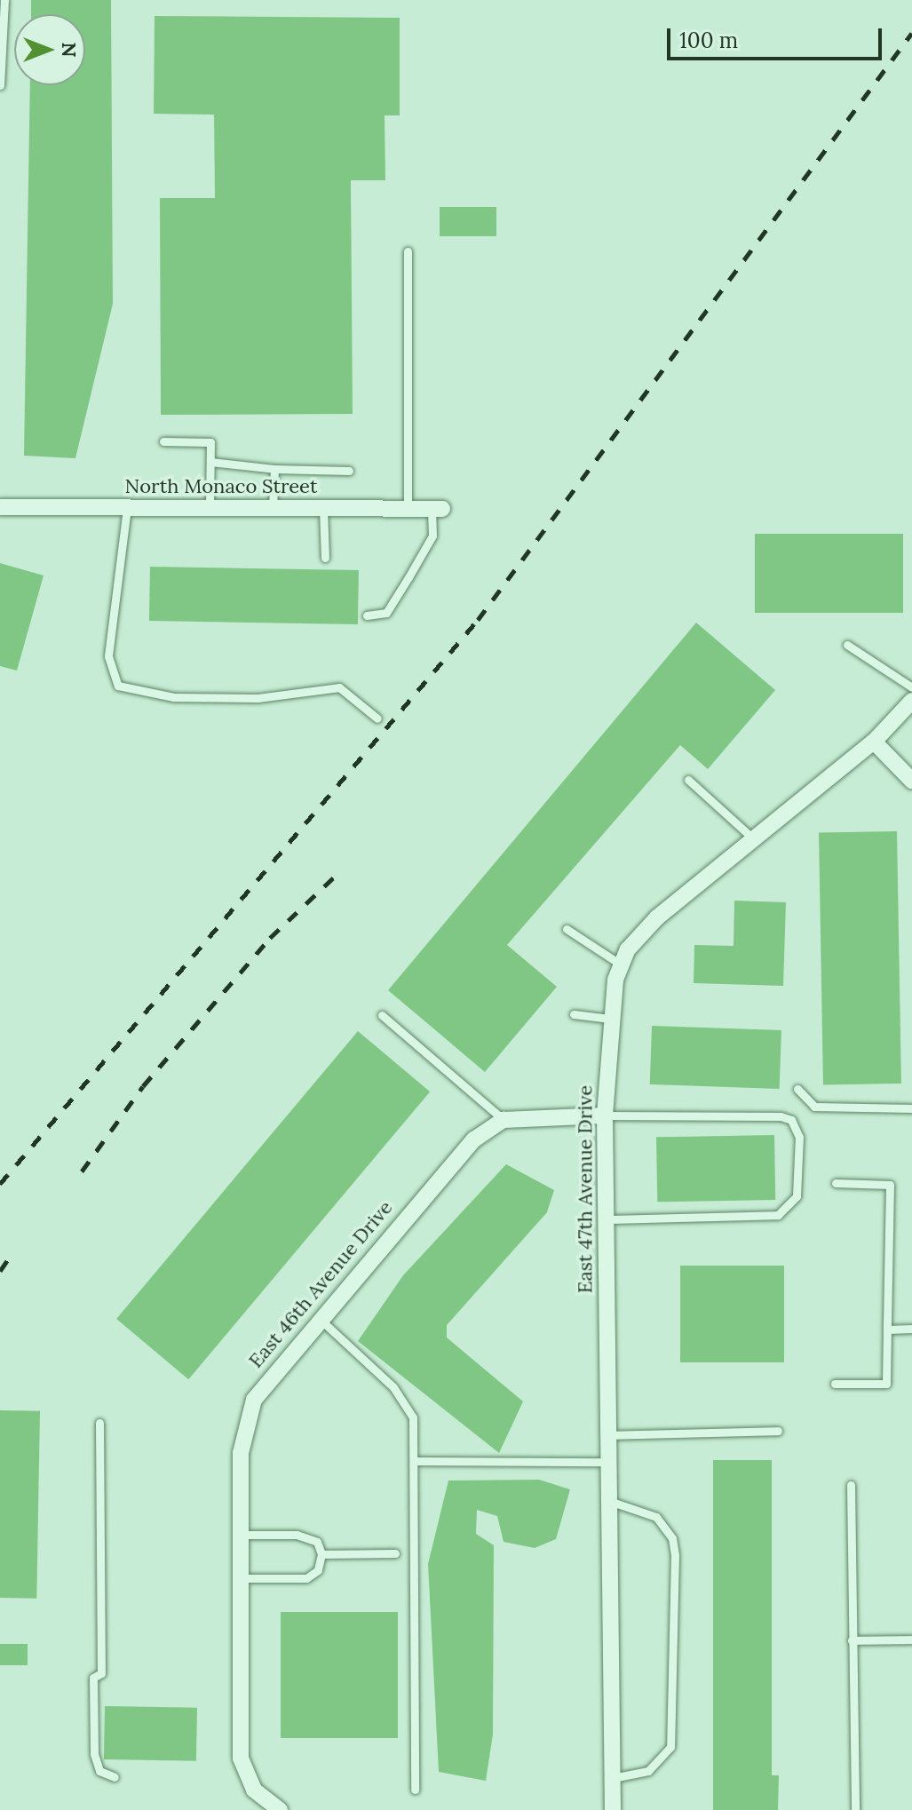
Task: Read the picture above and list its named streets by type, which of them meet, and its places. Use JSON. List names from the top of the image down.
{
  "streets": {
    "street": ["North Monaco Street", "East 47th Avenue Drive", "East 46th Avenue Drive"]
  },
  "scale_bar": "100 m",
  "north": "right"
}
